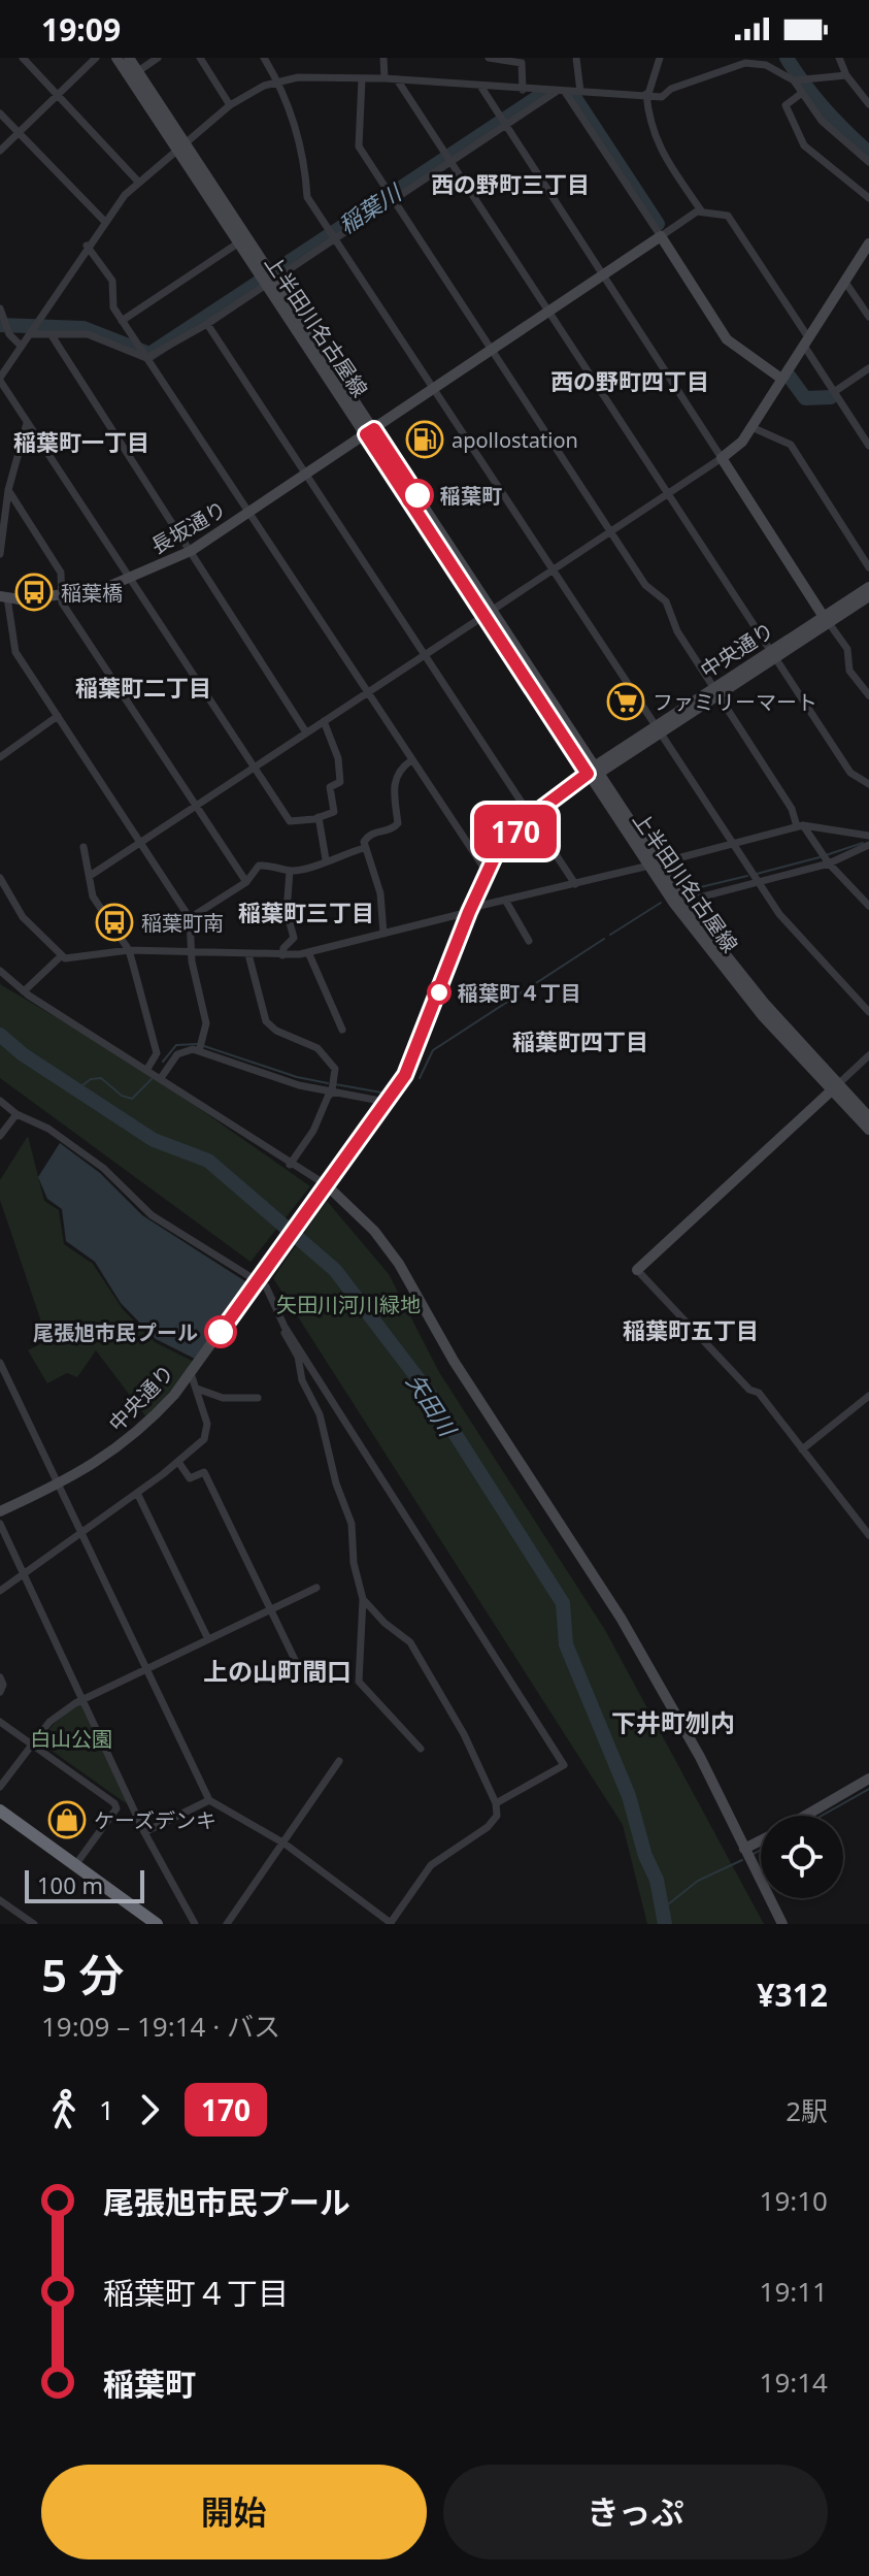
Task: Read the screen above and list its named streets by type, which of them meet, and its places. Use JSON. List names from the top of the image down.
{
  "streets": {
    "street": ["上半田川名古屋線", "長坂通り", "中央通り"]
  },
  "crossings": [
    ["上半田川名古屋線", "長坂通り"],
    ["上半田川名古屋線", "中央通り"]
  ],
  "districts": [
    "西の野町三丁目",
    "西の野町四丁目",
    "稲葉町一丁目",
    "稲葉町二丁目",
    "稲葉町三丁目",
    "稲葉町四丁目",
    "稲葉町五丁目",
    "上の山町間口",
    "下井町刎内"
  ],
  "water": ["稲葉川", "矢田川"],
  "parks": ["矢田川河川緑地", "白山公園"],
  "places": {
    "fuel station": ["apollostation"],
    "other": ["稲葉町", "稲葉町４丁目", "尾張旭市民プール"],
    "bus stop": ["稲葉橋", "稲葉町南"],
    "supermarket": ["ファミリーマート"],
    "shop": ["ケーズデンキ"]
  },
  "lines": ["bus line 170"],
  "scale_bar": "100 m",
  "page": {
    "status": "19:09",
    "on_map": "170",
    "scale": "100 m",
    "heading": ["5 分", "19:09 – 19:14 · バス", "¥312"],
    "legs": ["1", "170", "2駅"],
    "list": [
      {
        "name": "尾張旭市民プール",
        "value": "19:10"
      },
      {
        "name": "稲葉町４丁目",
        "value": "19:11"
      },
      {
        "name": "稲葉町",
        "value": "19:14"
      }
    ],
    "buttons": ["開始", "きっぷ"]
  }
}
